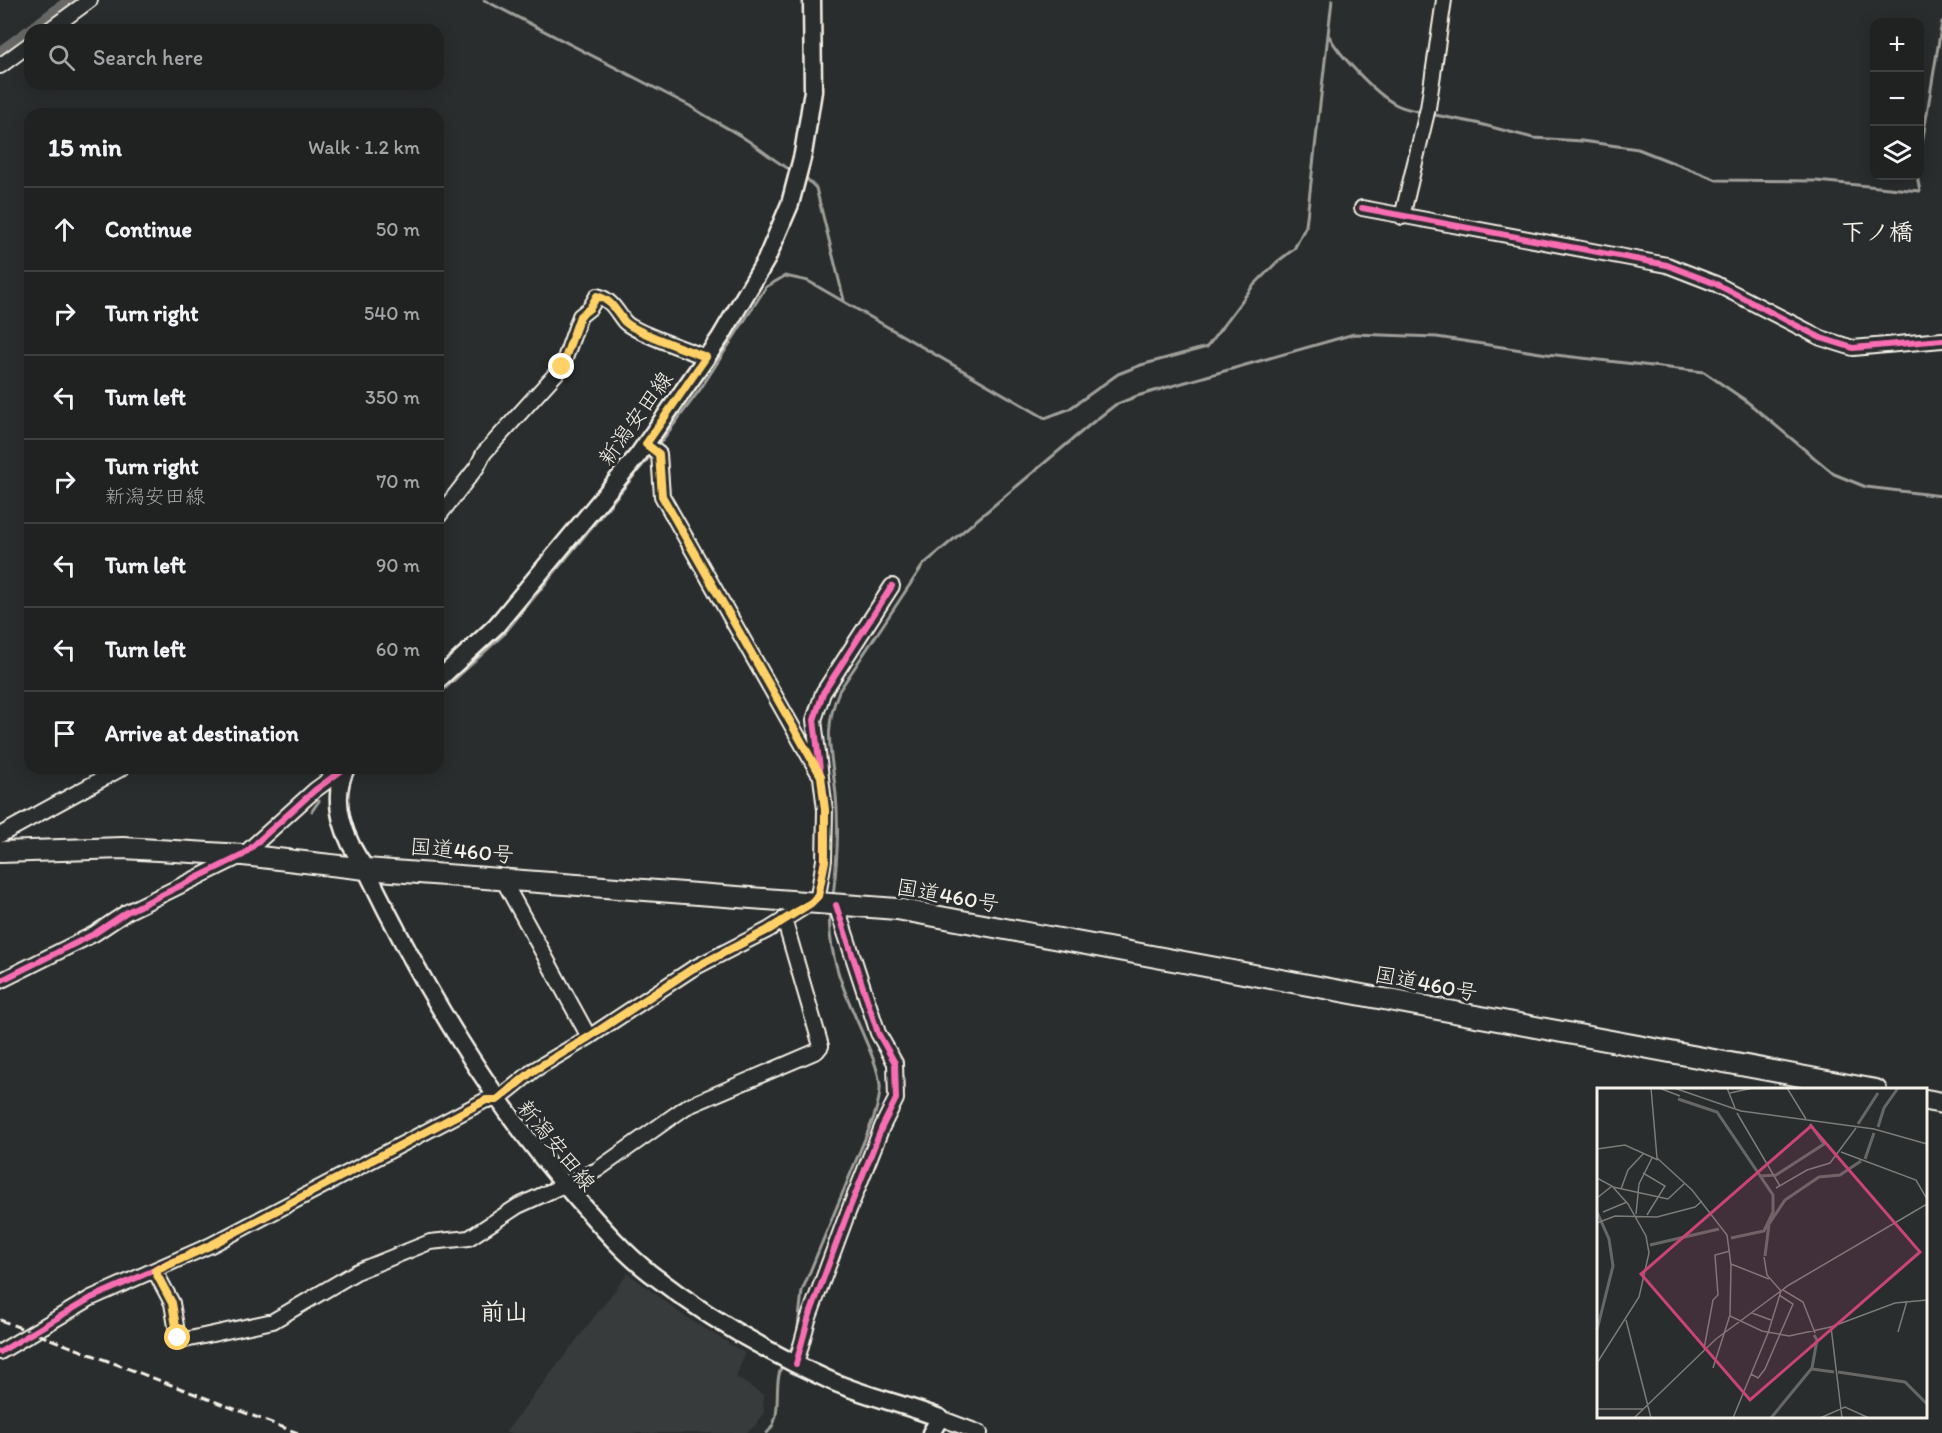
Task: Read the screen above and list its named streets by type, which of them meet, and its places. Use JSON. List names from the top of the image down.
{
  "streets": {
    "highway": ["国道460号"],
    "main road": ["新潟安田線"]
  },
  "crossings": [
    ["新潟安田線", "国道460号"]
  ],
  "districts": ["下ノ橋", "前山"],
  "page": {
    "map_buttons": ["+", "−"],
    "search": "Search here",
    "heading": ["15 min", "Walk · 1.2 km"],
    "list": [
      ["Continue", "50 m"],
      ["Turn right", "540 m"],
      ["Turn left", "350 m"],
      ["Turn right", "新潟安田線", "70 m"],
      ["Turn left", "90 m"],
      ["Turn left", "60 m"],
      "Arrive at destination"
    ]
  }
}
